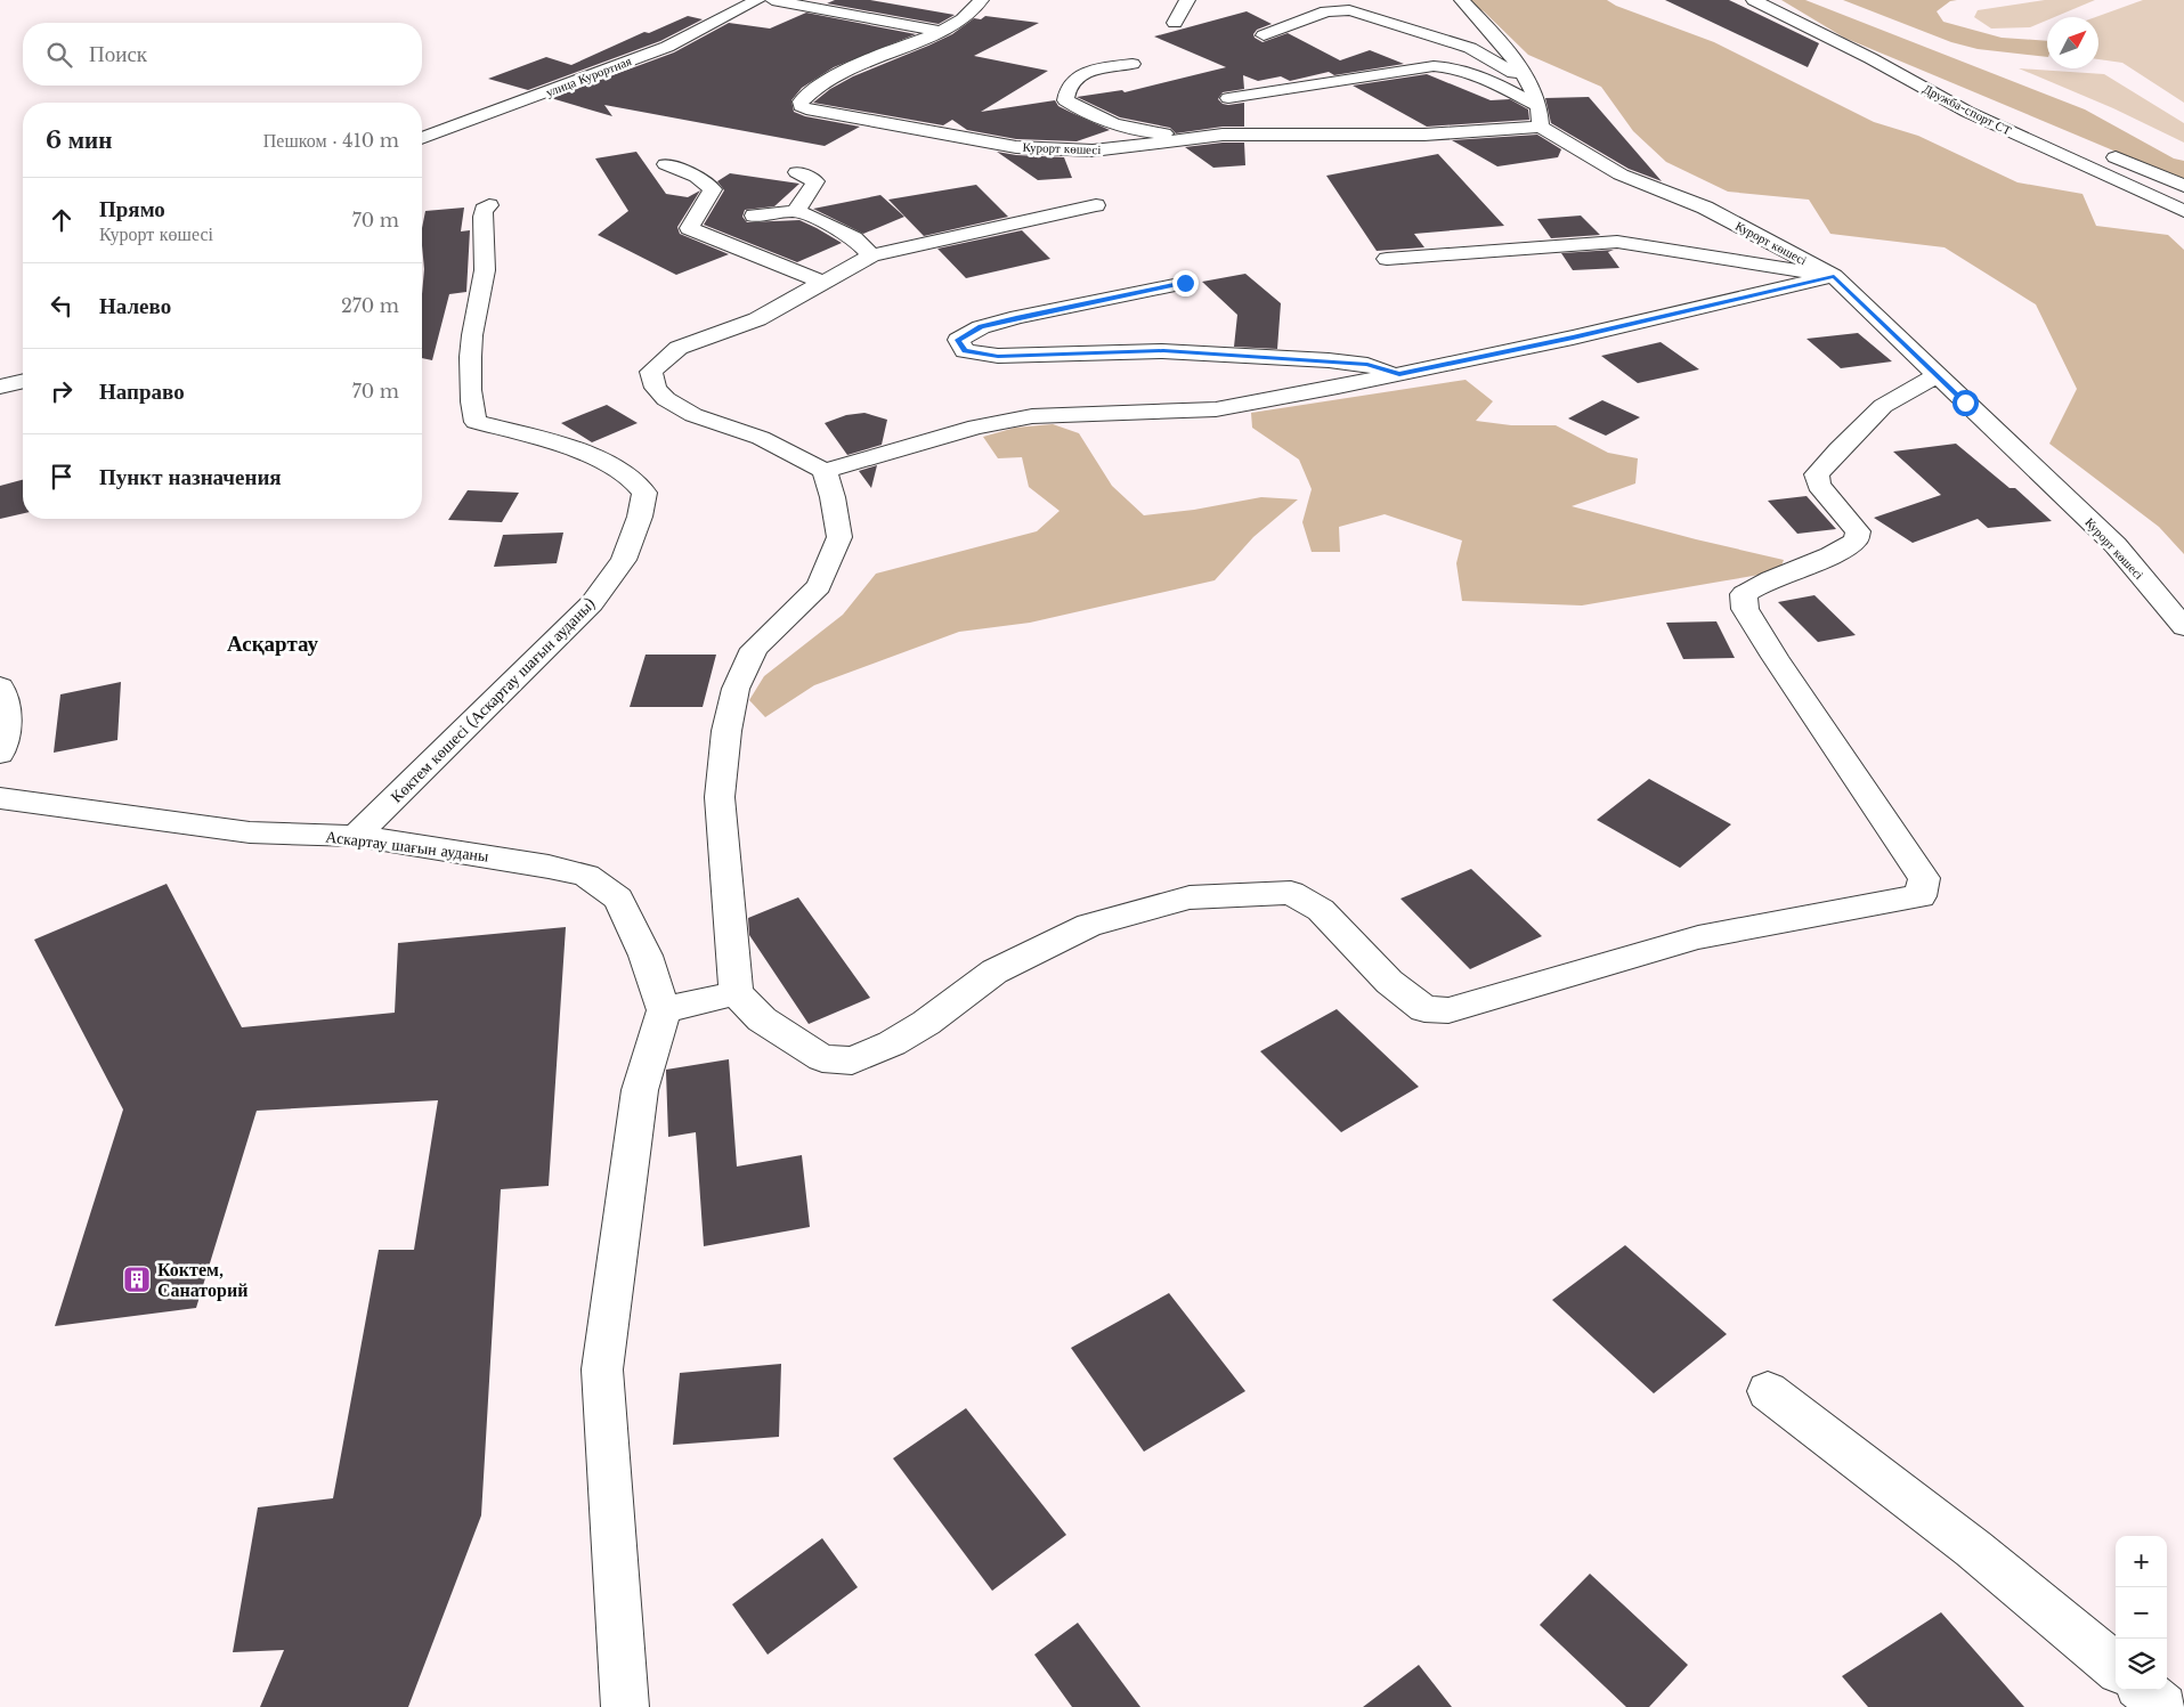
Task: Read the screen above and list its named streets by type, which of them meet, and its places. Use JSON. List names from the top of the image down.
{
  "streets": {
    "street": [
      "улица Курортная",
      "Дружба-спорт СТ",
      "Курорт көшесі",
      "Көктем көшесі (Аскартау шағын ауданы)",
      "Аскартау шағын ауданы"
    ]
  },
  "crossings": [
    ["Көктем көшесі (Аскартау шағын ауданы)", "Аскартау шағын ауданы"]
  ],
  "districts": ["Асқартау"],
  "places": {
    "building": ["Коктем, Санаторий"]
  },
  "north": "top right",
  "page": {
    "search": "Поиск",
    "heading": ["6 мин", "Пешком · 410 m"],
    "list": [
      ["Прямо", "Курорт көшесі", "70 m"],
      ["Налево", "270 m"],
      ["Направо", "70 m"],
      "Пункт назначения"
    ],
    "map_buttons": ["+", "−"]
  }
}
